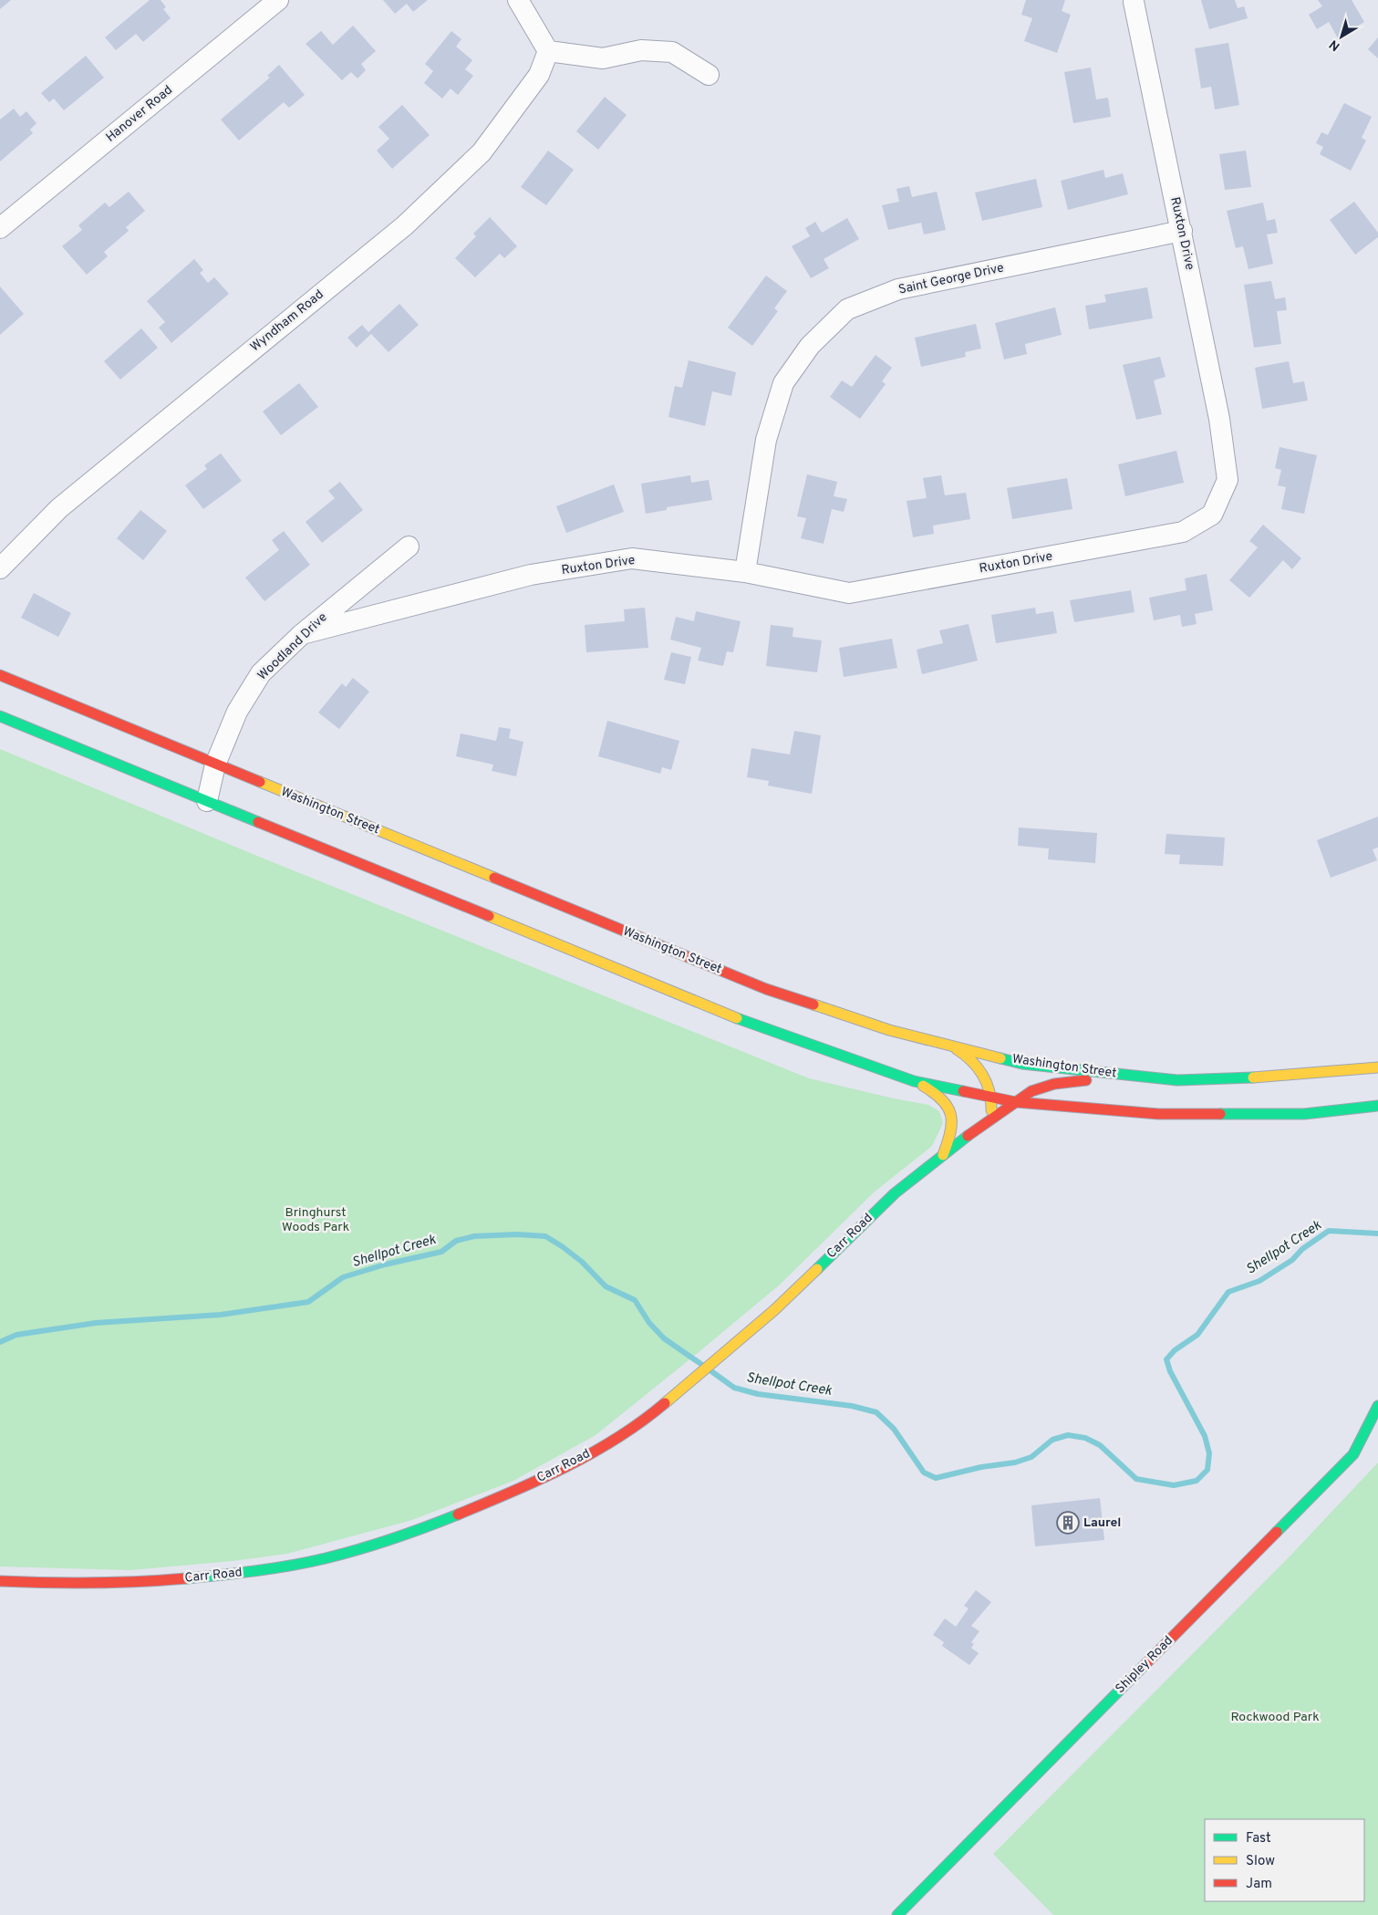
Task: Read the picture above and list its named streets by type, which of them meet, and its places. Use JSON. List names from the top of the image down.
{
  "streets": {
    "main road": ["Washington Street", "Carr Road", "Shipley Road"],
    "street": [
      "Hanover Road",
      "Ruxton Drive",
      "Saint George Drive",
      "Wyndham Road",
      "Woodland Drive"
    ]
  },
  "crossings": [
    ["Ruxton Drive", "Saint George Drive"],
    ["Ruxton Drive", "Woodland Drive"],
    ["Woodland Drive", "Washington Street"],
    ["Washington Street", "Carr Road"]
  ],
  "water": ["Shellpot Creek"],
  "parks": ["Bringhurst Woods Park", "Rockwood Park"],
  "places": {
    "building": ["Laurel"]
  },
  "legend": ["Fast", "Slow", "Jam"],
  "north": "bottom left"
}
